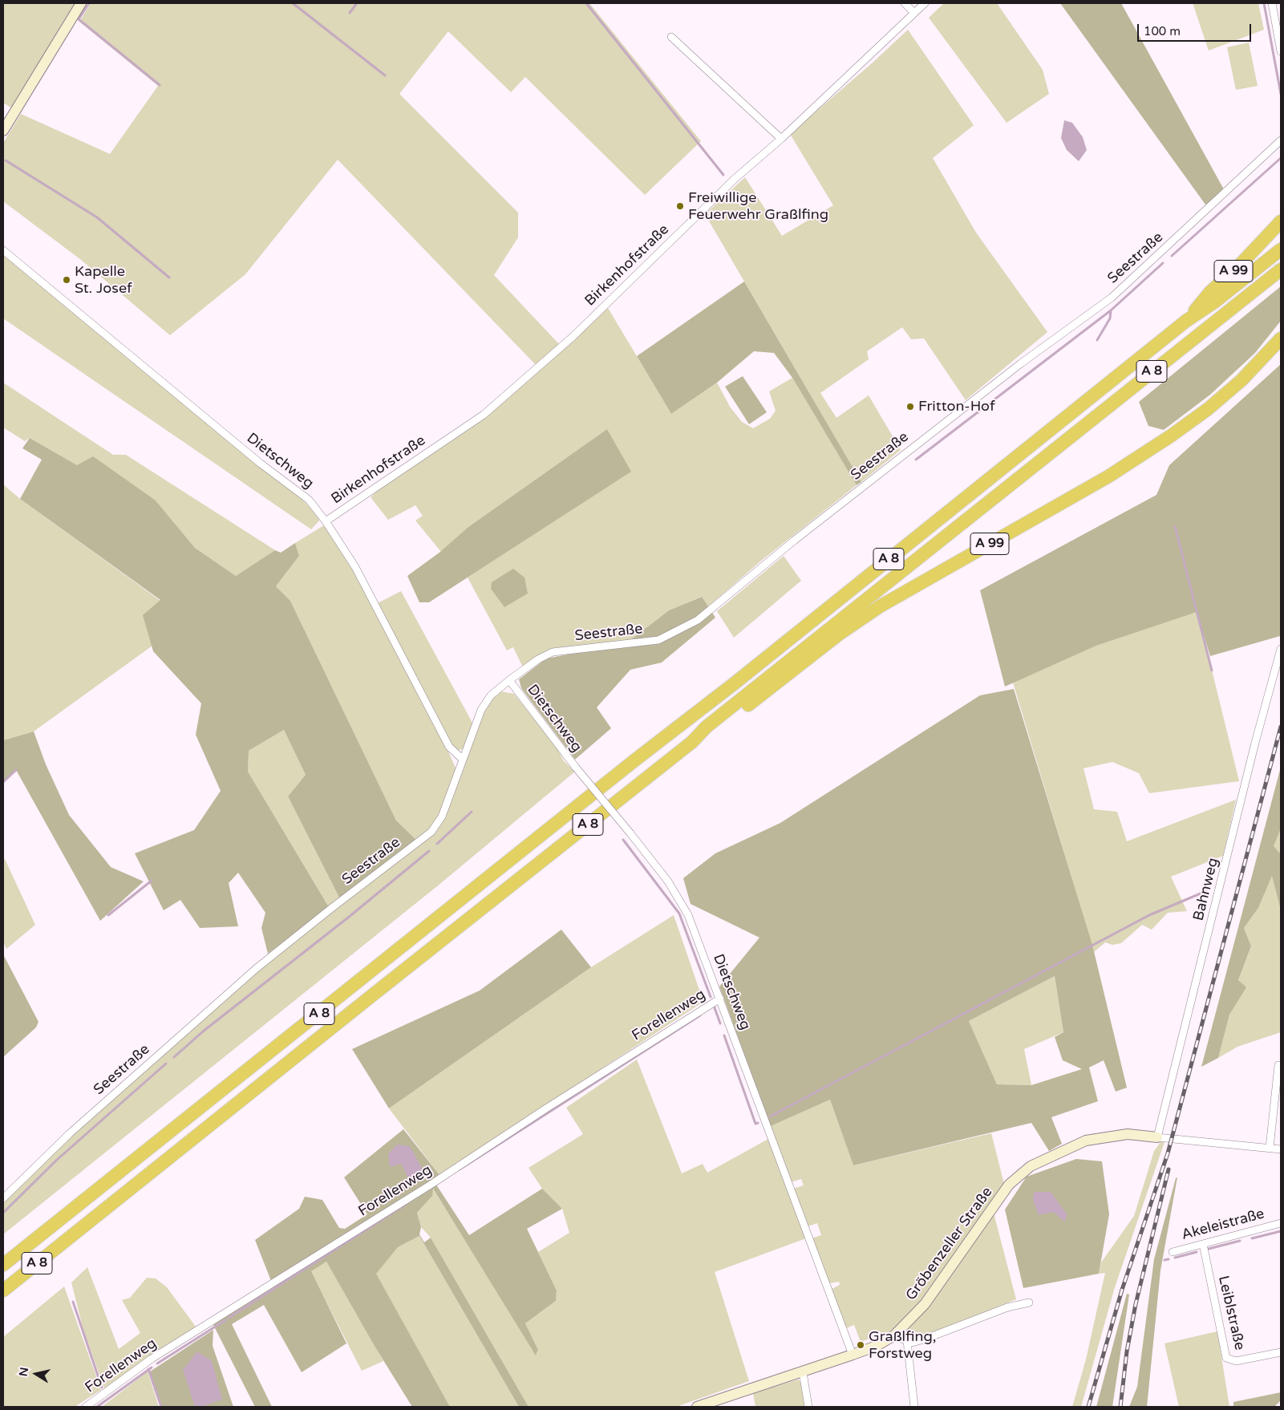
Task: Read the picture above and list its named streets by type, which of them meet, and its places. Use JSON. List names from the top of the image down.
{
  "streets": {
    "highway": ["A 99", "A 8"],
    "street": [
      "Seestraße",
      "Birkenhofstraße",
      "Dietschweg",
      "Bahnweg",
      "Forellenweg",
      "Akeleistraße",
      "Gröbenzeller Straße",
      "Leiblstraße"
    ]
  },
  "crossings": [
    ["Seestraße", "Dietschweg"],
    ["Birkenhofstraße", "Dietschweg"],
    ["A 99", "A 8"],
    ["Dietschweg", "Forellenweg"],
    ["Dietschweg", "Gröbenzeller Straße"],
    ["Bahnweg", "Gröbenzeller Straße"],
    ["Akeleistraße", "Leiblstraße"]
  ],
  "places": [
    "Freiwillige Feuerwehr Graßlfing",
    "Kapelle St. Josef",
    "Fritton-Hof",
    "Graßlfing, Forstweg"
  ],
  "scale_bar": "100 m",
  "north": "left"
}
